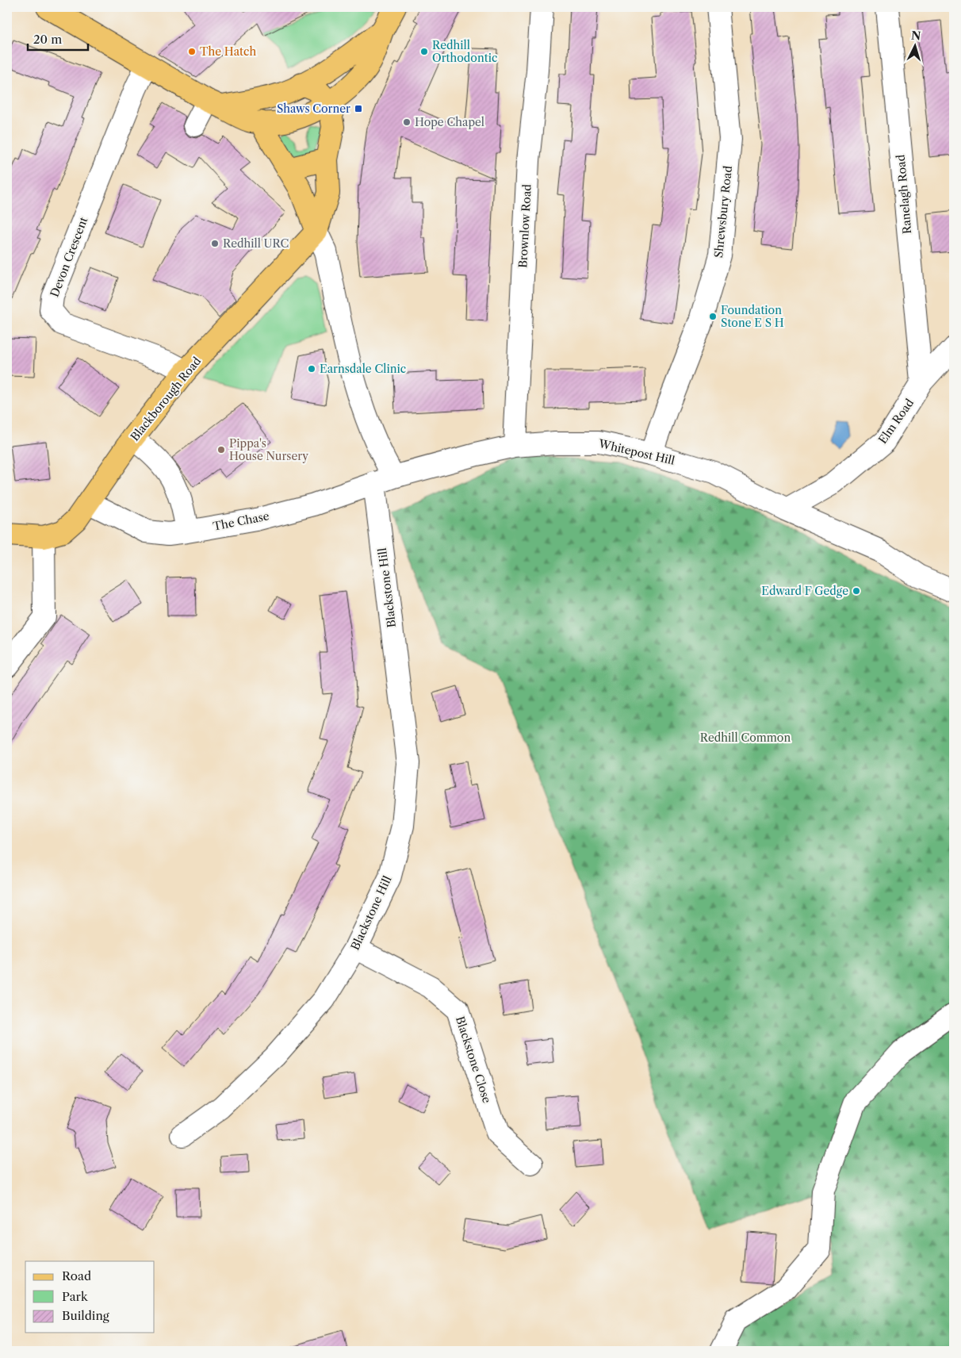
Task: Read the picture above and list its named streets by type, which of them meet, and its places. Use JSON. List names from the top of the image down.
{
  "streets": {
    "main road": ["Blackborough Road"],
    "street": [
      "Ranelagh Road",
      "Shrewsbury Road",
      "Brownlow Road",
      "Devon Crescent",
      "Elm Road",
      "Whitepost Hill",
      "The Chase",
      "Blackstone Hill",
      "Blackstone Close"
    ]
  },
  "crossings": [
    ["Ranelagh Road", "Elm Road"],
    ["Shrewsbury Road", "Whitepost Hill"],
    ["Brownlow Road", "Whitepost Hill"],
    ["Devon Crescent", "Blackborough Road"],
    ["Blackborough Road", "The Chase"],
    ["Elm Road", "Whitepost Hill"],
    ["Whitepost Hill", "The Chase"],
    ["Whitepost Hill", "Blackstone Hill"],
    ["The Chase", "Blackstone Hill"],
    ["Blackstone Hill", "Blackstone Close"]
  ],
  "parks": ["Redhill Common"],
  "places": {
    "other": [
      "The Hatch",
      "Redhill Orthodontic",
      "Hope Chapel",
      "Redhill URC",
      "Foundation Stone E S H",
      "Earnsdale Clinic",
      "Pippa's House Nursery",
      "Edward F Gedge"
    ],
    "transit": ["Shaws Corner"]
  },
  "legend": ["Road", "Park", "Building"],
  "scale_bar": "20 m",
  "north": "top"
}
